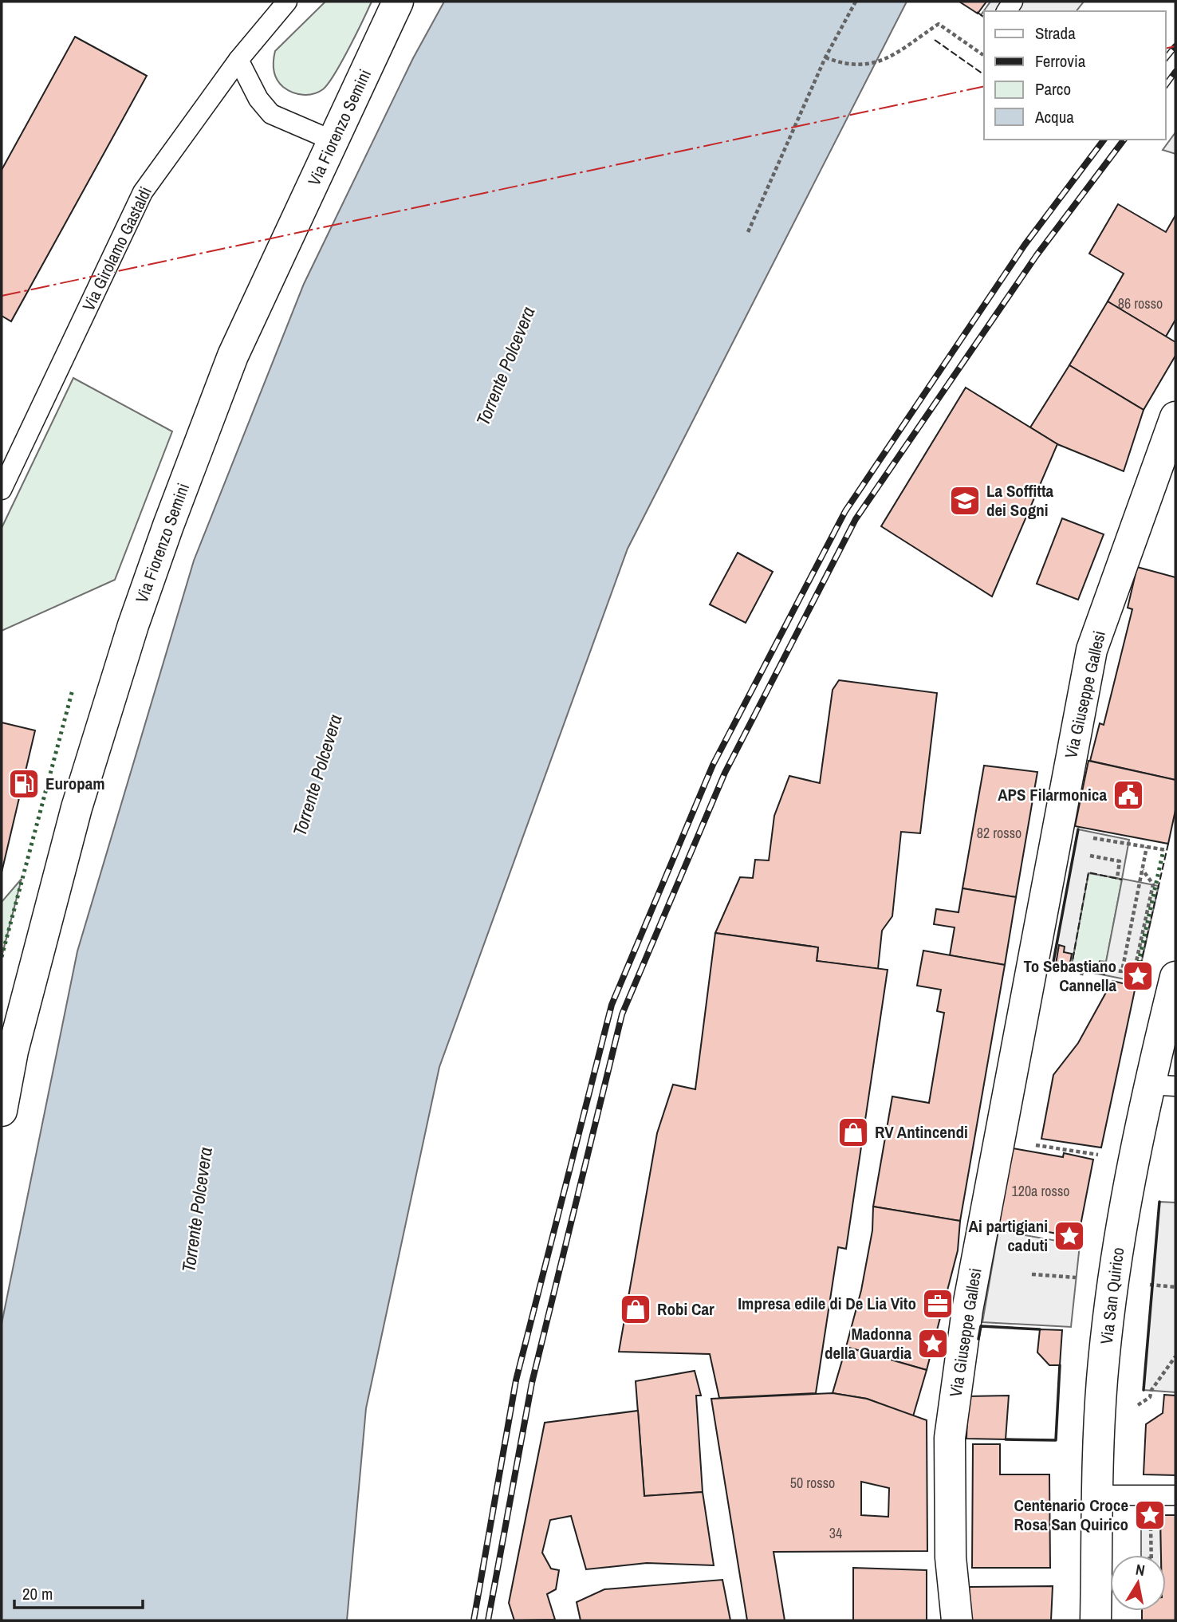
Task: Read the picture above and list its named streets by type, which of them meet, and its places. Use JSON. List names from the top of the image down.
{
  "streets": {
    "main road": ["Via Fiorenzo Semini", "Via Giuseppe Gallesi", "Via San Quirico"],
    "lane": ["Via Girolamo Gastaldi"]
  },
  "water": ["Torrente Polcevera"],
  "places": {
    "school or university": ["La Soffitta dei Sogni"],
    "fuel station": ["Europam"],
    "public building": ["APS Filarmonica"],
    "place": [
      "To Sebastiano Cannella",
      "Ai partigiani caduti",
      "Madonna della Guardia",
      "Centenario Croce Rosa San Quirico"
    ],
    "shop": ["RV Antincendi", "Robi Car"],
    "office": ["Impresa edile di De Lia Vito"]
  },
  "house_numbers": [
    "86 rosso",
    "82 rosso",
    "120a rosso",
    "50 rosso",
    "34"
  ],
  "legend": [
    "Strada",
    "Ferrovia",
    "Parco",
    "Acqua"
  ],
  "scale_bar": "20 m",
  "north": "top"
}
